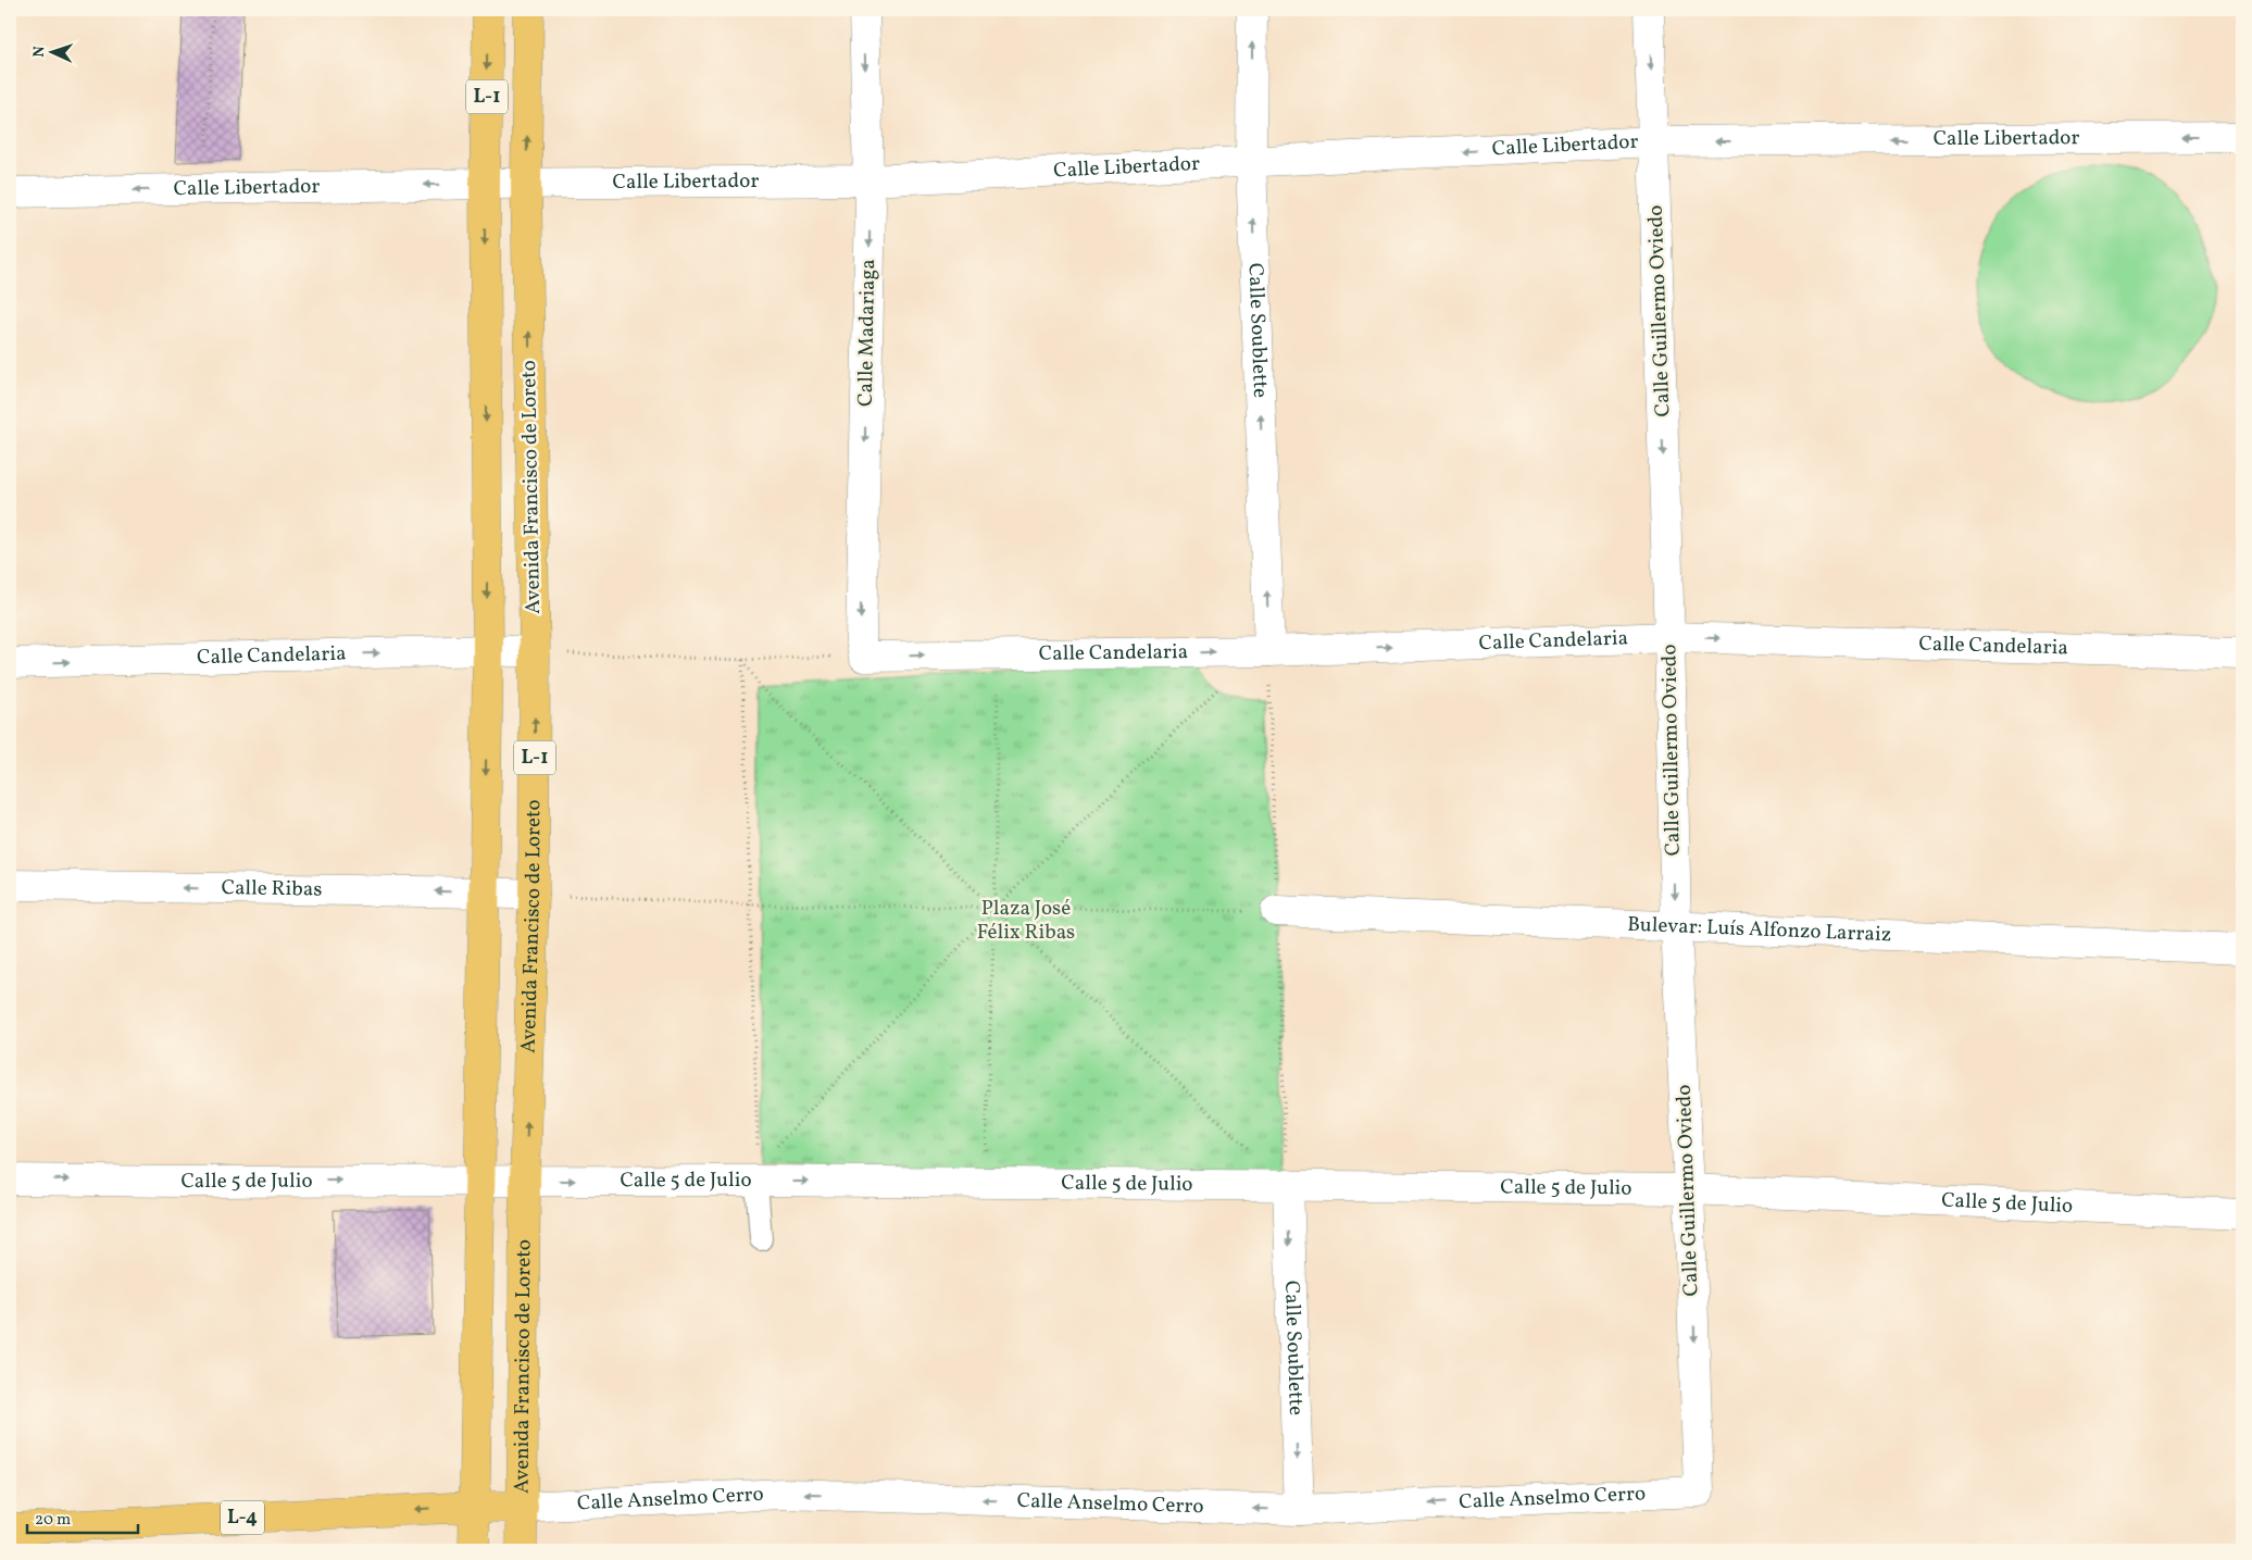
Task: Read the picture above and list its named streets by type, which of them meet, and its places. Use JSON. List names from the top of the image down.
{
  "streets": {
    "main road": ["L-1", "Avenida Francisco de Loreto", "L-4"],
    "street": [
      "Calle Libertador",
      "Calle Guillermo Oviedo",
      "Calle Soublette",
      "Calle Madariaga",
      "Calle Candelaria",
      "Calle Ribas",
      "Bulevar: Luís Alfonzo Larraiz",
      "Calle 5 de Julio",
      "Calle Anselmo Cerro"
    ]
  },
  "crossings": [
    ["L-1", "Calle Libertador"],
    ["L-1", "Calle Candelaria"],
    ["L-1", "Calle Ribas"],
    ["L-1", "Calle 5 de Julio"],
    ["L-1", "L-4"],
    ["Calle Libertador", "Calle Guillermo Oviedo"],
    ["Calle Libertador", "Calle Soublette"],
    ["Calle Libertador", "Calle Madariaga"],
    ["Calle Libertador", "Avenida Francisco de Loreto"],
    ["Calle Guillermo Oviedo", "Calle Candelaria"],
    ["Calle Guillermo Oviedo", "Bulevar: Luís Alfonzo Larraiz"],
    ["Calle Guillermo Oviedo", "Calle 5 de Julio"],
    ["Calle Guillermo Oviedo", "Calle Anselmo Cerro"],
    ["Calle Soublette", "Calle Candelaria"],
    ["Calle Soublette", "Calle 5 de Julio"],
    ["Calle Soublette", "Calle Anselmo Cerro"],
    ["Calle Madariaga", "Calle Candelaria"],
    ["Avenida Francisco de Loreto", "Calle Candelaria"],
    ["Avenida Francisco de Loreto", "Calle Ribas"],
    ["Avenida Francisco de Loreto", "Calle 5 de Julio"],
    ["Avenida Francisco de Loreto", "Calle Anselmo Cerro"],
    ["Avenida Francisco de Loreto", "L-4"],
    ["Calle Anselmo Cerro", "L-4"]
  ],
  "one_way": [
    "Calle Libertador",
    "Calle Guillermo Oviedo",
    "Calle Madariaga",
    "Calle Candelaria",
    "Calle Ribas",
    "Calle 5 de Julio",
    "Calle Anselmo Cerro"
  ],
  "parks": ["Plaza José Félix Ribas"],
  "scale_bar": "20 m",
  "north": "left"
}
